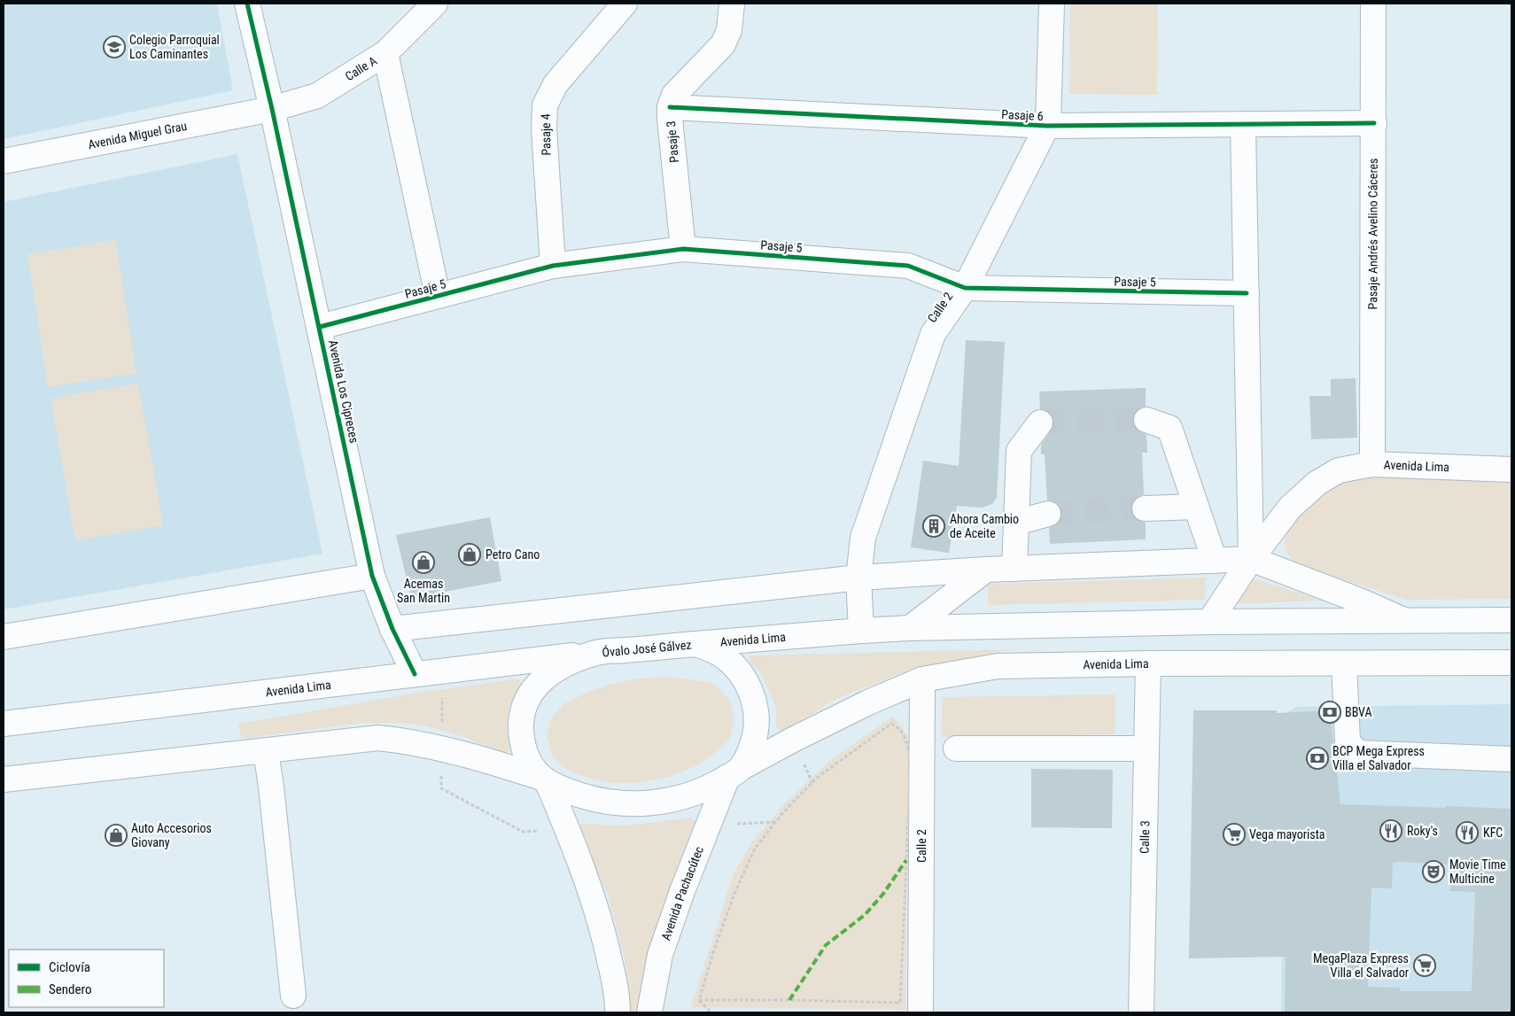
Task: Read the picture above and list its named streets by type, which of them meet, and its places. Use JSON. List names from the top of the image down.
{
  "streets": {
    "street": [
      "Calle A",
      "Pasaje 6",
      "Avenida Miguel Grau",
      "Pasaje 4",
      "Pasaje 3",
      "Pasaje Andrés Avelino Cáceres",
      "Pasaje 5",
      "Calle 2",
      "Avenida Los Cipreces",
      "Avenida Lima",
      "Óvalo José Gálvez",
      "Calle 3",
      "Avenida Pachacútec"
    ]
  },
  "crossings": [
    ["Calle A", "Avenida Miguel Grau"],
    ["Calle A", "Avenida Los Cipreces"],
    ["Pasaje 6", "Pasaje 3"],
    ["Pasaje 6", "Pasaje Andrés Avelino Cáceres"],
    ["Pasaje 6", "Calle 2"],
    ["Avenida Miguel Grau", "Avenida Los Cipreces"],
    ["Pasaje 4", "Pasaje 5"],
    ["Pasaje 3", "Pasaje 5"],
    ["Pasaje Andrés Avelino Cáceres", "Avenida Lima"],
    ["Pasaje 5", "Calle 2"],
    ["Pasaje 5", "Avenida Los Cipreces"],
    ["Calle 2", "Avenida Lima"],
    ["Avenida Los Cipreces", "Avenida Lima"],
    ["Avenida Lima", "Óvalo José Gálvez"],
    ["Avenida Lima", "Calle 3"],
    ["Avenida Lima", "Avenida Pachacútec"],
    ["Óvalo José Gálvez", "Avenida Pachacútec"]
  ],
  "places": {
    "school or university": ["Colegio Parroquial Los Caminantes"],
    "building": ["Ahora Cambio de Aceite"],
    "shop": ["Petro Cano", "Acemas San Martin", "Auto Accesorios Giovany"],
    "bank": ["BBVA", "BCP Mega Express Villa el Salvador"],
    "restaurant": ["Roky's", "KFC"],
    "supermarket": ["Vega mayorista", "MegaPlaza Express Villa el Salvador"],
    "theatre": ["Movie Time Multicine"]
  },
  "legend": ["Ciclovía", "Sendero"]
}
